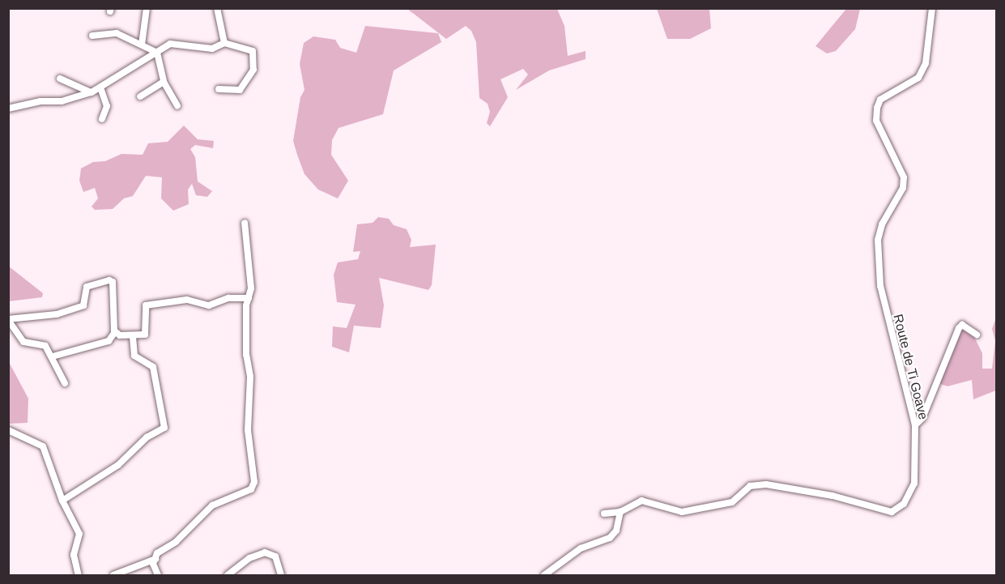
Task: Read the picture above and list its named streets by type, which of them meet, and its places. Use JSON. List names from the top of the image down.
{
  "streets": {
    "street": ["Route de Ti Goave"]
  }
}
